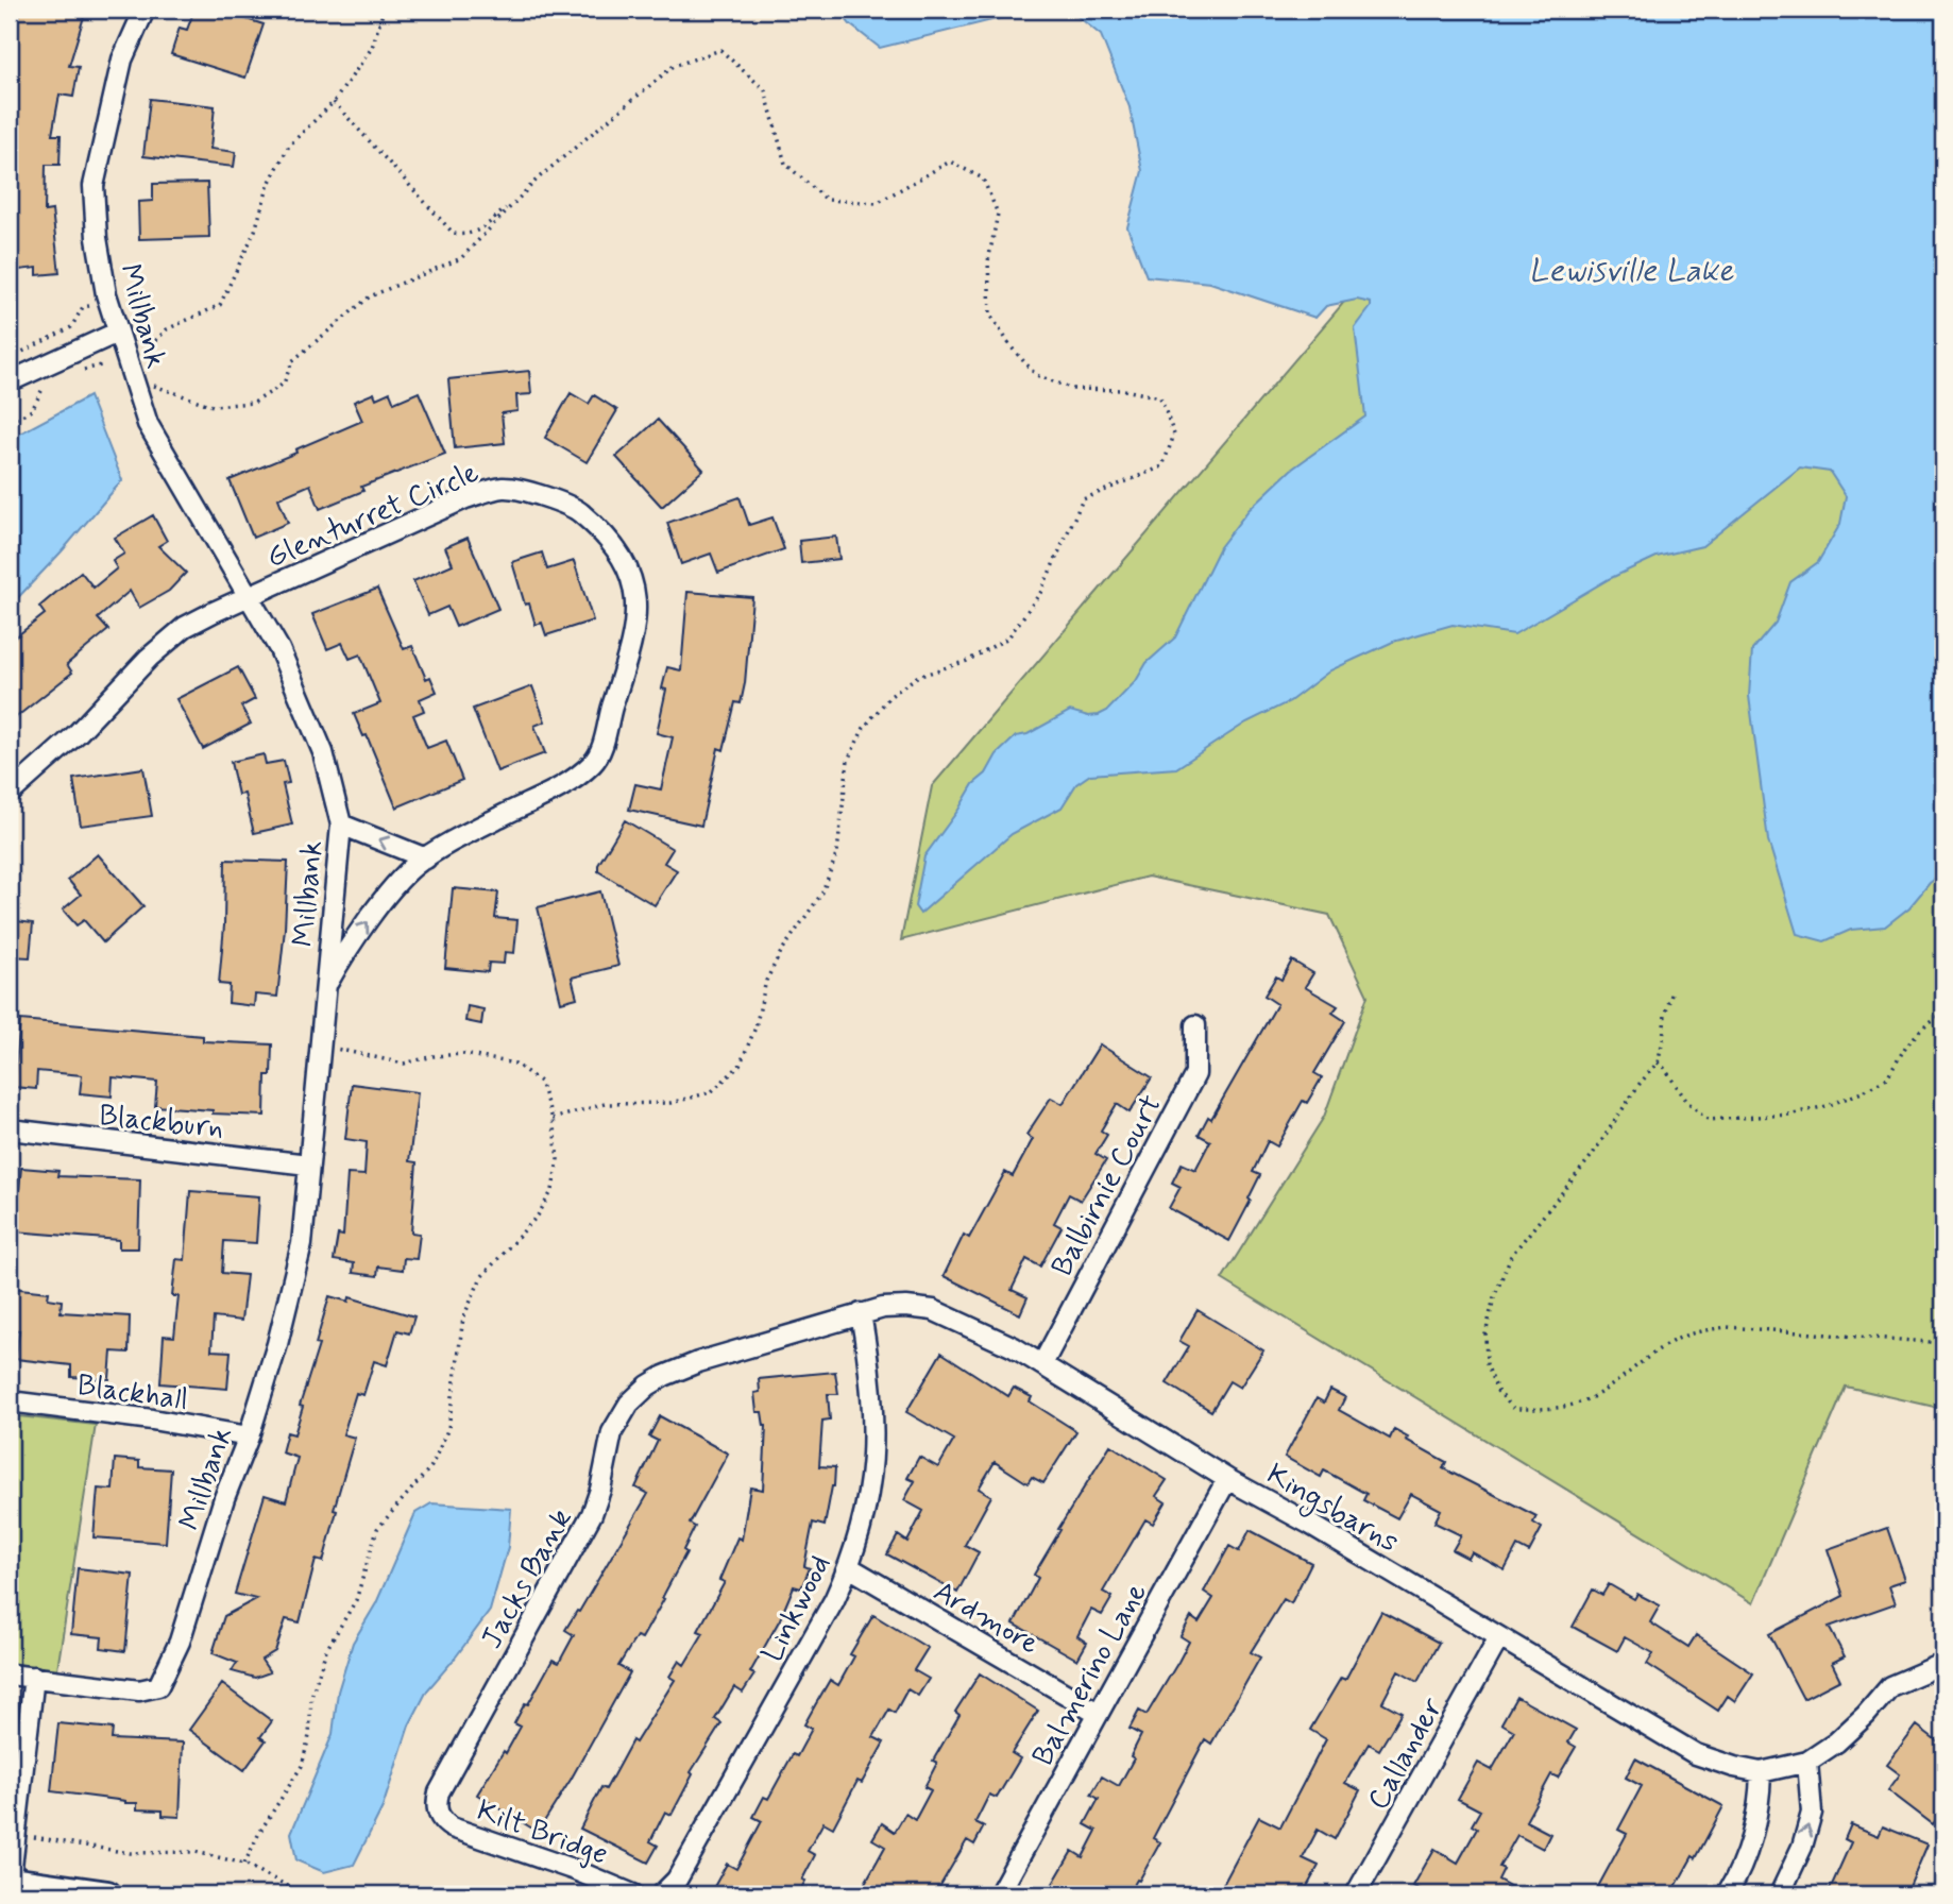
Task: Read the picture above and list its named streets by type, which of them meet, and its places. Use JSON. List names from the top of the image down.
{
  "streets": {
    "street": [
      "Millbank",
      "Glenturret Circle",
      "Blackburn",
      "Balbirnie Court",
      "Blackhall",
      "Kingsbarns",
      "Jacks Bank",
      "Linkwood",
      "Ardmore",
      "Balmerino Lane",
      "Callander",
      "Kilt Bridge"
    ]
  },
  "crossings": [
    ["Millbank", "Glenturret Circle"],
    ["Millbank", "Blackburn"],
    ["Millbank", "Blackhall"],
    ["Balbirnie Court", "Kingsbarns"],
    ["Kingsbarns", "Jacks Bank"],
    ["Kingsbarns", "Linkwood"],
    ["Kingsbarns", "Balmerino Lane"],
    ["Kingsbarns", "Callander"],
    ["Jacks Bank", "Kilt Bridge"],
    ["Linkwood", "Ardmore"],
    ["Ardmore", "Balmerino Lane"]
  ],
  "water": ["Lewisville Lake"]
}
